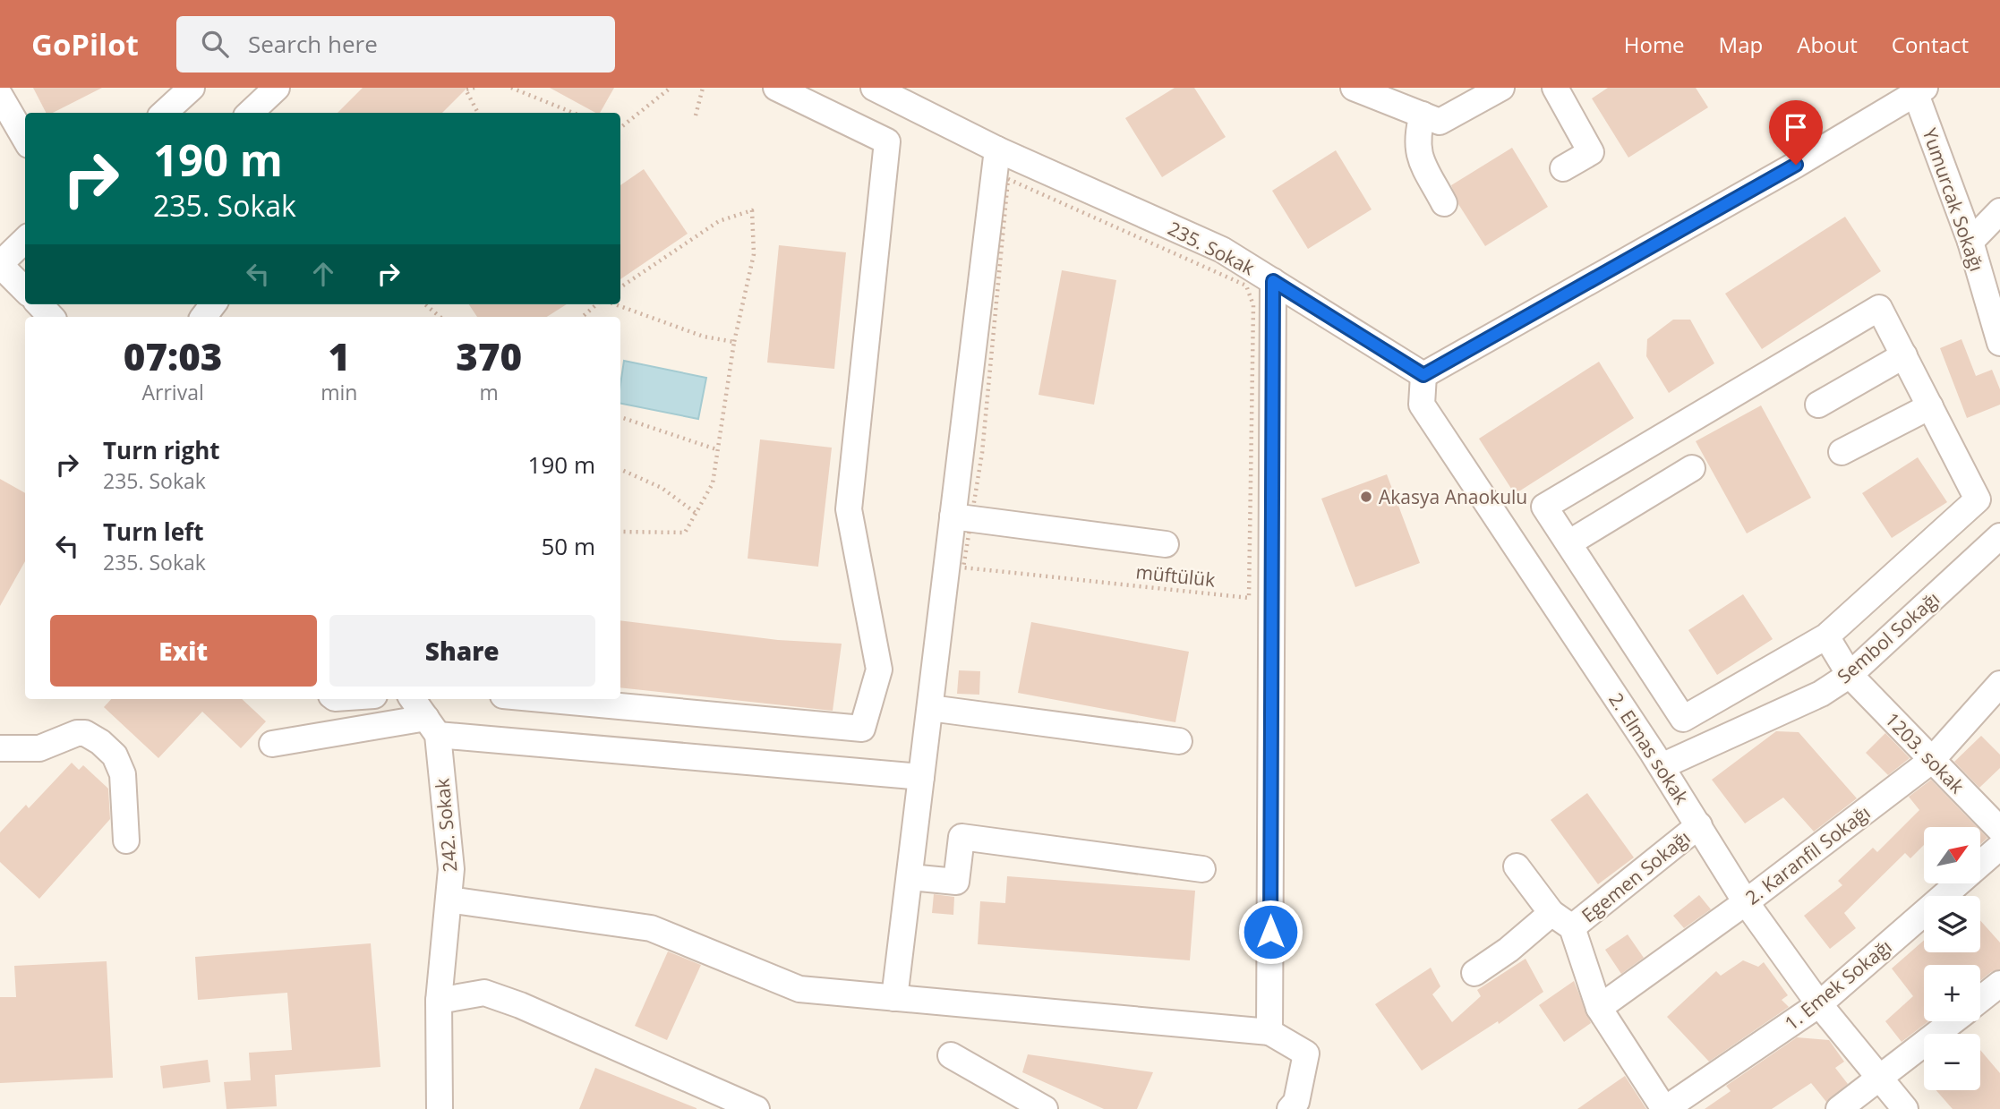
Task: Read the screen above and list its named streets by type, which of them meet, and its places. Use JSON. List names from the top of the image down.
{
  "streets": {
    "street": [
      "Yumurcak Sokağı",
      "235. Sokak",
      "Sembol Sokağı",
      "2. Elmas sokak",
      "1203. sokak",
      "242. Sokak",
      "2. Karanfil Sokağı",
      "Egemen Sokağı",
      "1. Emek Sokağı"
    ],
    "path": ["müftülük"]
  },
  "crossings": [
    ["235. Sokak", "2. Elmas sokak"],
    ["Sembol Sokağı", "2. Elmas sokak"],
    ["Sembol Sokağı", "1203. sokak"],
    ["2. Elmas sokak", "2. Karanfil Sokağı"],
    ["2. Elmas sokak", "Egemen Sokağı"],
    ["2. Elmas sokak", "1. Emek Sokağı"],
    ["1203. sokak", "2. Karanfil Sokağı"]
  ],
  "places": ["Akasya Anaokulu"],
  "north": "top right",
  "page": {
    "header": "GoPilot",
    "search": "Search here",
    "nav": [
      "Home",
      "Map",
      "About",
      "Contact"
    ],
    "turn": ["190 m", "235. Sokak"],
    "eta": [
      "07:03",
      "Arrival",
      "1",
      "min",
      "370",
      "m"
    ],
    "list": [
      {
        "name": "Turn right",
        "note": "235. Sokak",
        "value": "190 m"
      },
      {
        "name": "Turn left",
        "note": "235. Sokak",
        "value": "50 m"
      }
    ],
    "buttons": ["Exit", "Share"],
    "map_buttons": ["+", "−"]
  }
}
